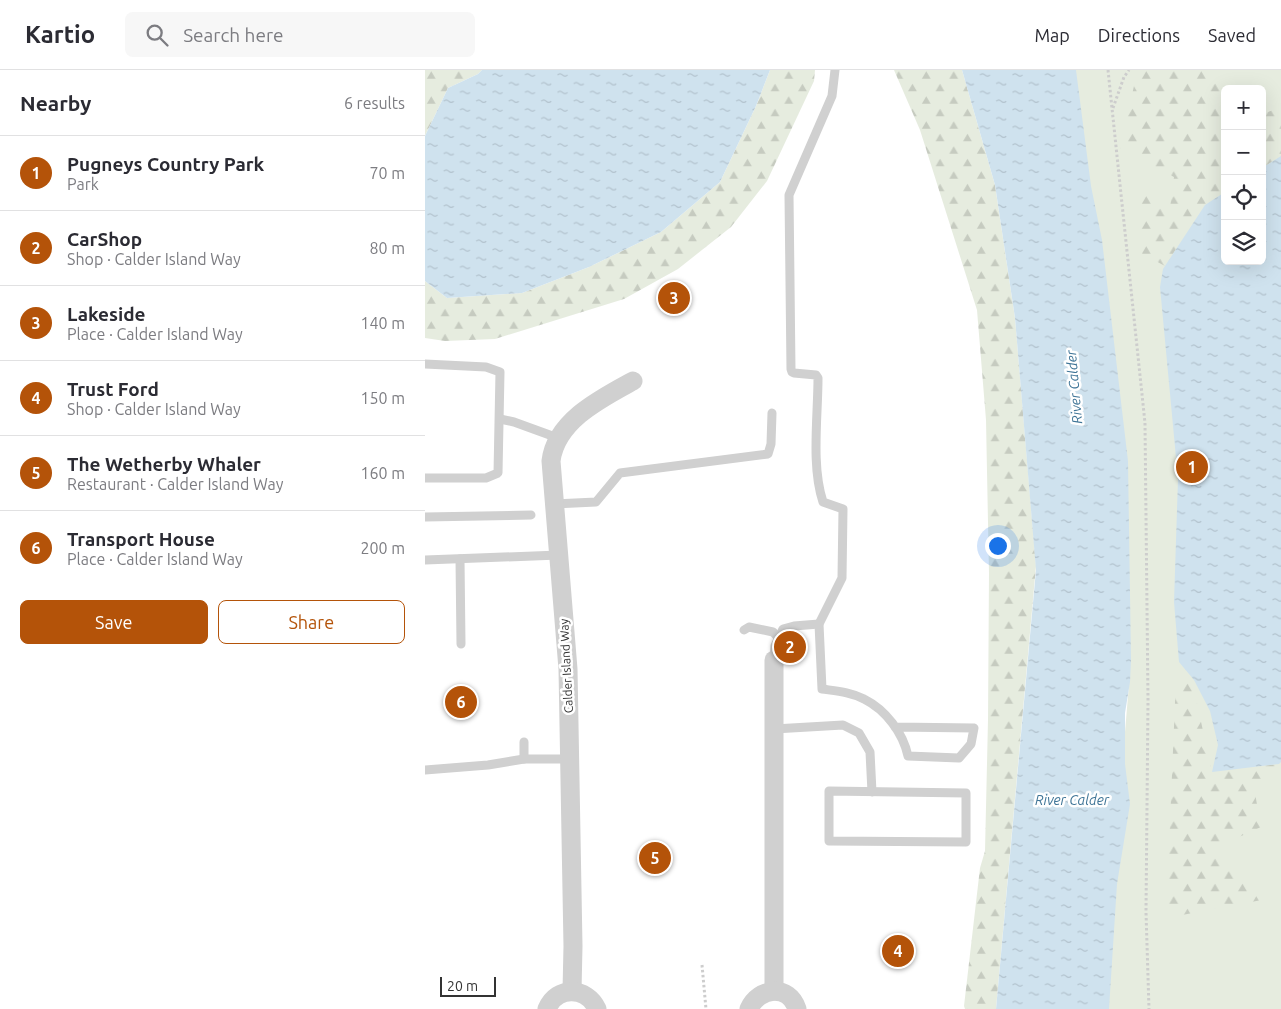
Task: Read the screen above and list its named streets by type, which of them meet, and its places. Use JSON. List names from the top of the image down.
{
  "streets": {
    "street": ["Calder Island Way"]
  },
  "water": ["River Calder"],
  "scale_bar": "20 m",
  "page": {
    "header": "Kartio",
    "search": "Search here",
    "nav": ["Map", "Directions", "Saved"],
    "heading": ["Nearby", "6 results"],
    "map_buttons": ["+", "−"],
    "list": [
      {
        "mark": "1",
        "name": "Pugneys Country Park",
        "note": "Park",
        "value": "70 m"
      },
      {
        "mark": "2",
        "name": "CarShop",
        "note": "Shop · Calder Island Way",
        "value": "80 m"
      },
      {
        "mark": "3",
        "name": "Lakeside",
        "note": "Place · Calder Island Way",
        "value": "140 m"
      },
      {
        "mark": "4",
        "name": "Trust Ford",
        "note": "Shop · Calder Island Way",
        "value": "150 m"
      },
      {
        "mark": "5",
        "name": "The Wetherby Whaler",
        "note": "Restaurant · Calder Island Way",
        "value": "160 m"
      },
      {
        "mark": "6",
        "name": "Transport House",
        "note": "Place · Calder Island Way",
        "value": "200 m"
      }
    ],
    "pins": [
      "3",
      "1",
      "2",
      "6",
      "5",
      "4"
    ],
    "buttons": ["Save", "Share"],
    "scale": "20 m"
  }
}
